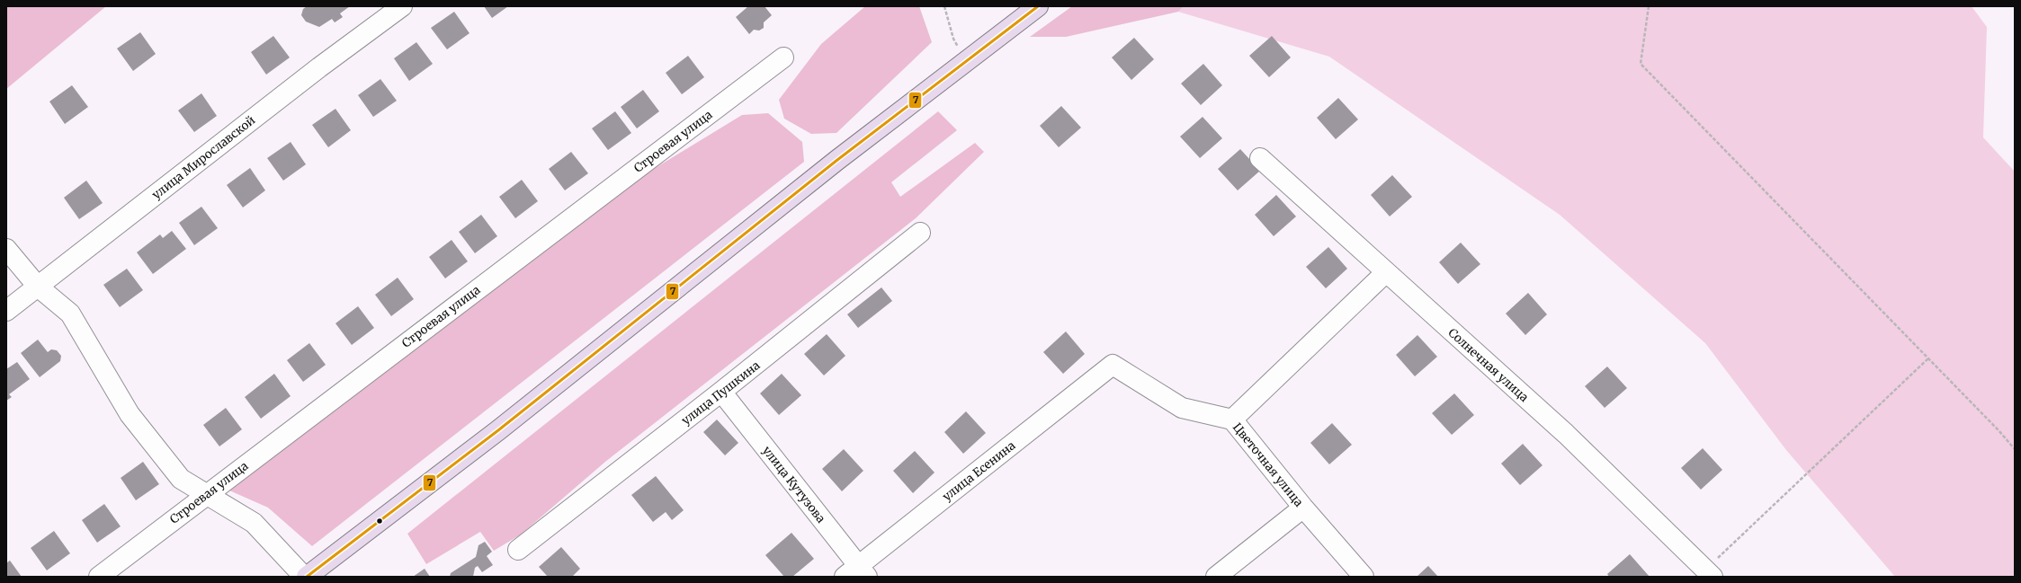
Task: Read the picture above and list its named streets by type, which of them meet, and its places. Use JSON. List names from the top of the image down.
{
  "streets": {
    "street": [
      "Строевая улица",
      "улица Мирославской",
      "Солнечная улица",
      "улица Пушкина",
      "Цветочная улица",
      "улица Есенина",
      "улица Кутузова"
    ]
  },
  "crossings": [
    ["улица Пушкина", "улица Кутузова"],
    ["Цветочная улица", "улица Есенина"],
    ["улица Есенина", "улица Кутузова"]
  ],
  "lines": ["transit line 7"]
}
